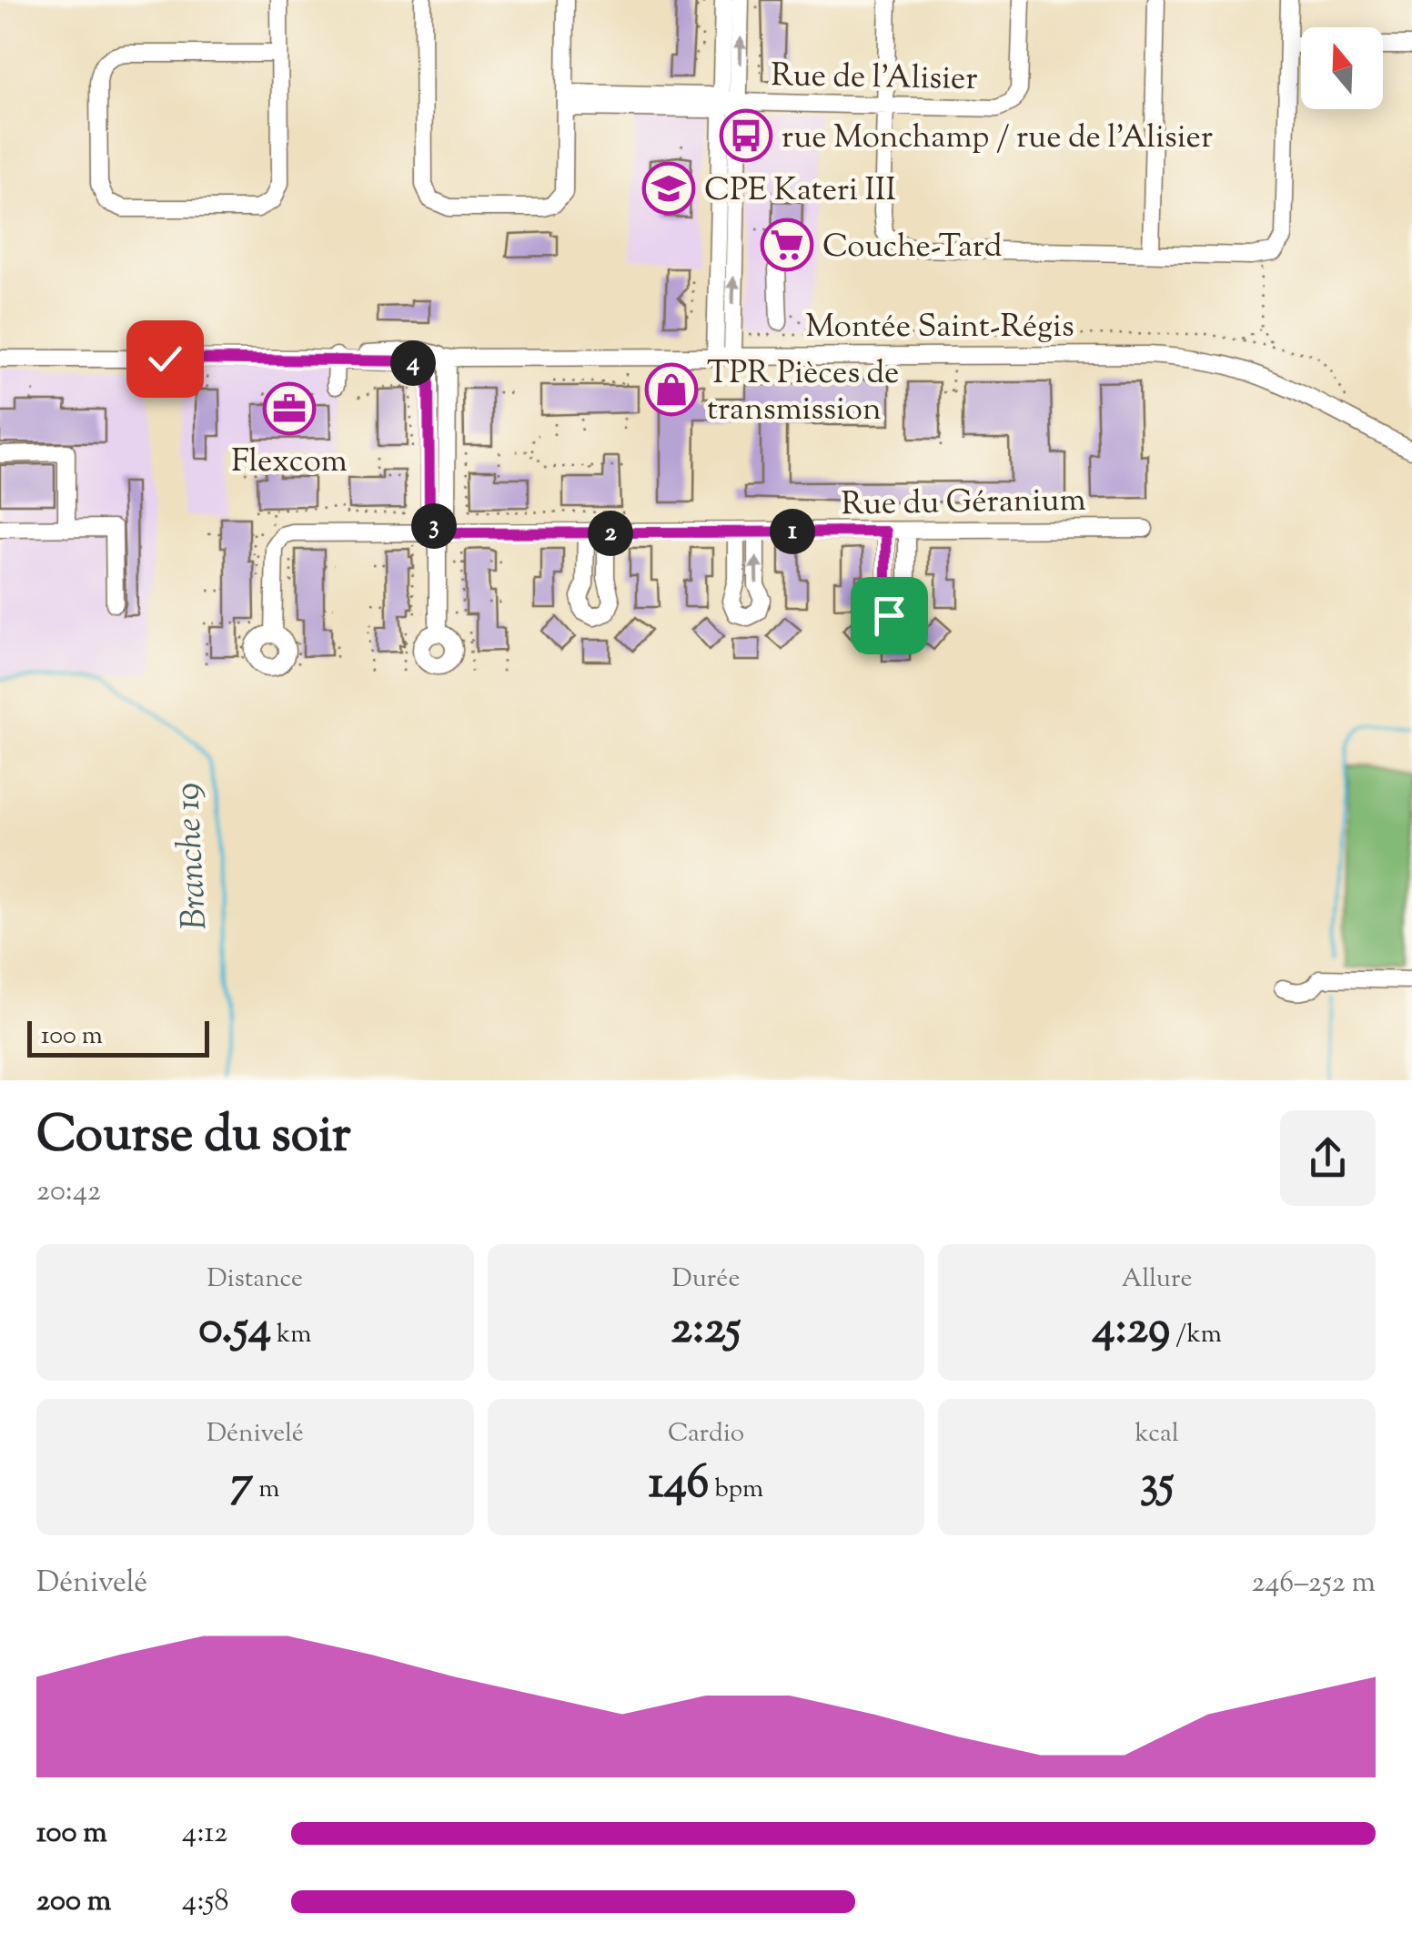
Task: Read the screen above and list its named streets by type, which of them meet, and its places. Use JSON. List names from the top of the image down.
{
  "streets": {
    "street": ["Rue de l'Alisier", "Montée Saint-Régis", "Rue du Géranium"]
  },
  "water": ["Branche 19"],
  "places": {
    "bus stop": ["rue Monchamp / rue de l'Alisier"],
    "school or university": ["CPE Kateri III"],
    "supermarket": ["Couche-Tard"],
    "shop": ["TPR Pièces de transmission"],
    "office": ["Flexcom"]
  },
  "scale_bar": "100 m",
  "north": "top",
  "page": {
    "pins": [
      "4",
      "3",
      "1",
      "2"
    ],
    "scale": "100 m",
    "heading": ["Course du soir", "20:42"],
    "stats": [
      ["Distance", "0.54 km"],
      ["Durée", "2:25"],
      ["Allure", "4:29 /km"],
      ["Dénivelé", "7 m"],
      ["Cardio", "146 bpm"],
      ["kcal", "35"]
    ],
    "chart": ["Dénivelé", "246–252 m"],
    "list": [
      {
        "name": "100 m",
        "note": "4:12"
      },
      {
        "name": "200 m",
        "note": "4:58"
      }
    ]
  }
}
